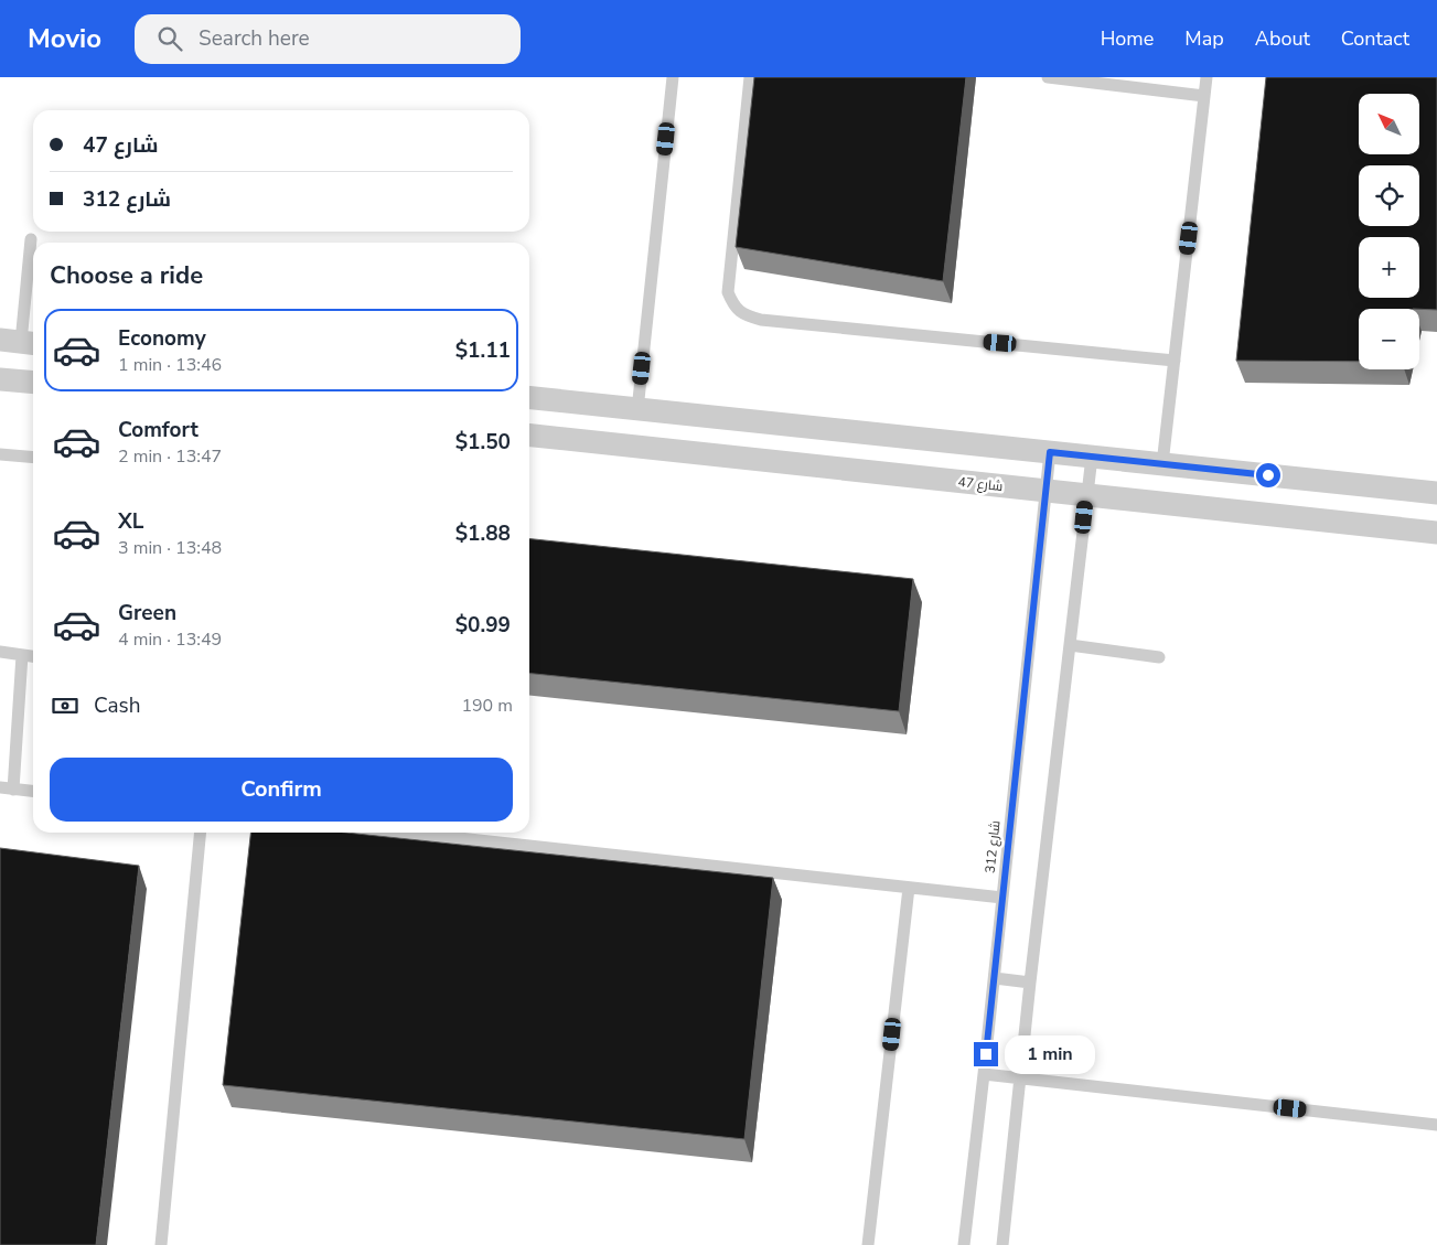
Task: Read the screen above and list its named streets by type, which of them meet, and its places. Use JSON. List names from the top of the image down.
{
  "streets": {
    "street": ["شارع 47"],
    "lane": ["شارع 312"]
  },
  "crossings": [
    ["شارع 47", "شارع 312"]
  ],
  "north": "top left",
  "page": {
    "header": "Movio",
    "search": "Search here",
    "nav": [
      "Home",
      "Map",
      "About",
      "Contact"
    ],
    "map_buttons": ["+", "−"],
    "banner": ["شارع 47", "شارع 312"],
    "heading": "Choose a ride",
    "list": [
      {
        "name": "Economy",
        "note": "1 min · 13:46",
        "value": "$1.11"
      },
      {
        "name": "Comfort",
        "note": "2 min · 13:47",
        "value": "$1.50"
      },
      {
        "name": "XL",
        "note": "3 min · 13:48",
        "value": "$1.88"
      },
      {
        "name": "Green",
        "note": "4 min · 13:49",
        "value": "$0.99"
      }
    ],
    "pay": ["Cash", "190 m"],
    "buttons": "Confirm",
    "bubble": "1 min"
  }
}
